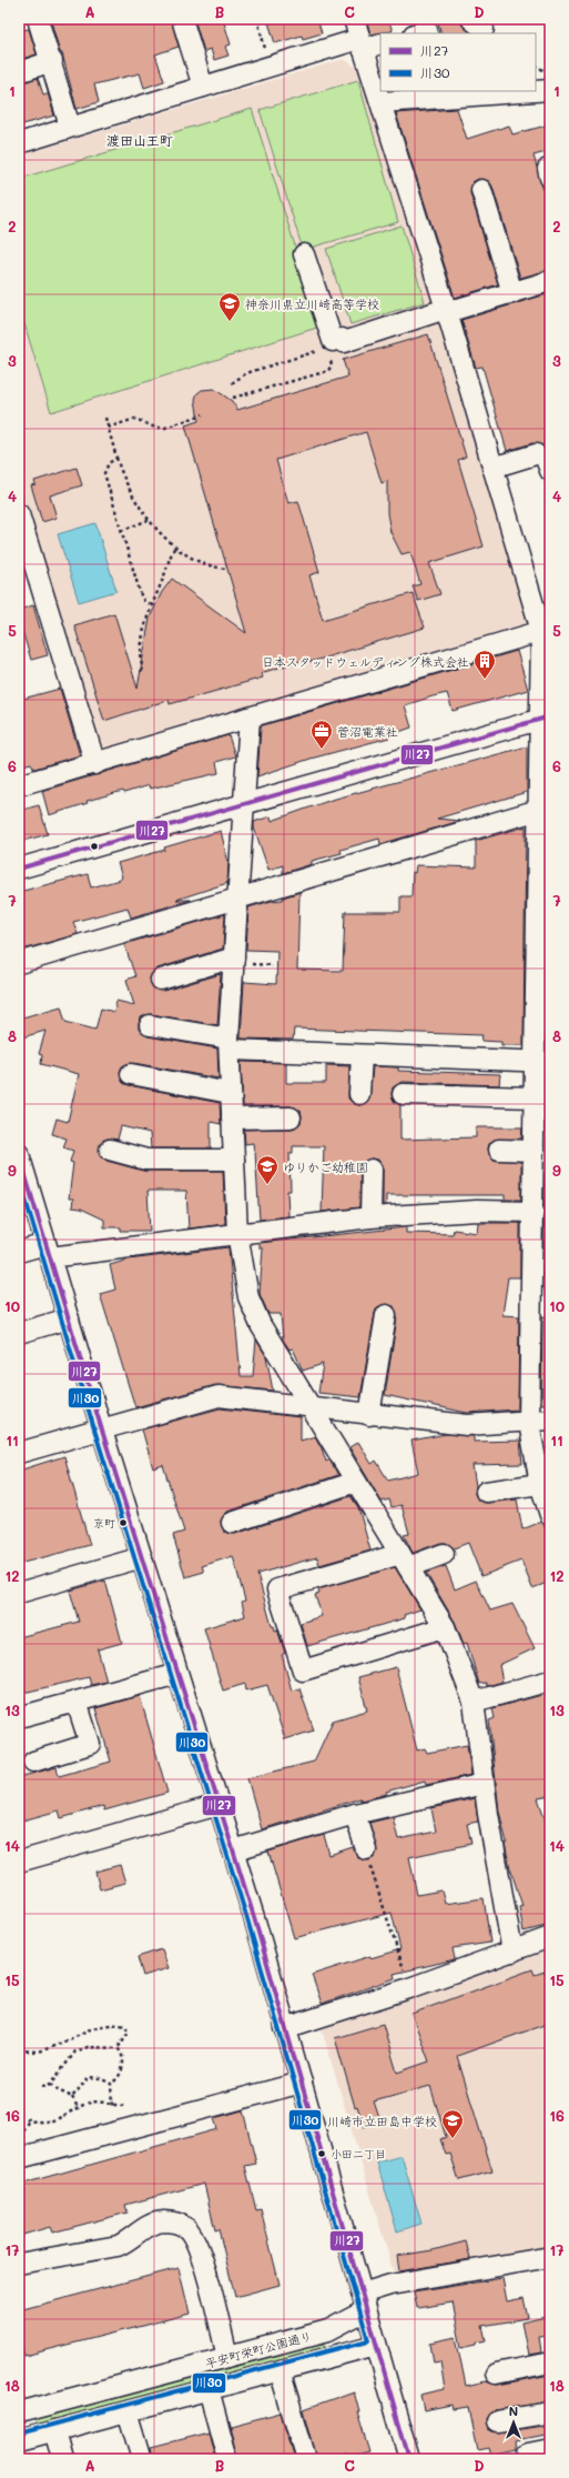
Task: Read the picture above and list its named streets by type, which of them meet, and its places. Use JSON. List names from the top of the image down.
{
  "streets": {
    "street": ["平安町栄町公園通り"]
  },
  "districts": ["渡田山王町"],
  "places": {
    "school or university": ["神奈川県立川崎高等学校", "ゆりかご幼稚園", "川崎市立田島中学校"],
    "building": ["日本スタッドウェルディング株式会社"],
    "office": ["菅沼電業社"],
    "other": ["京町", "小田二丁目"]
  },
  "lines": ["transit line 川27", "transit line 川30"],
  "legend": ["川27", "川30"],
  "north": "top",
  "grid": {
    "columns": [
      "A",
      "B",
      "C",
      "D"
    ],
    "rows": [
      "1",
      "2",
      "3",
      "4",
      "5",
      "6",
      "7",
      "8",
      "9",
      "10",
      "11",
      "12",
      "13",
      "14",
      "15",
      "16",
      "17",
      "18"
    ]
  }
}
